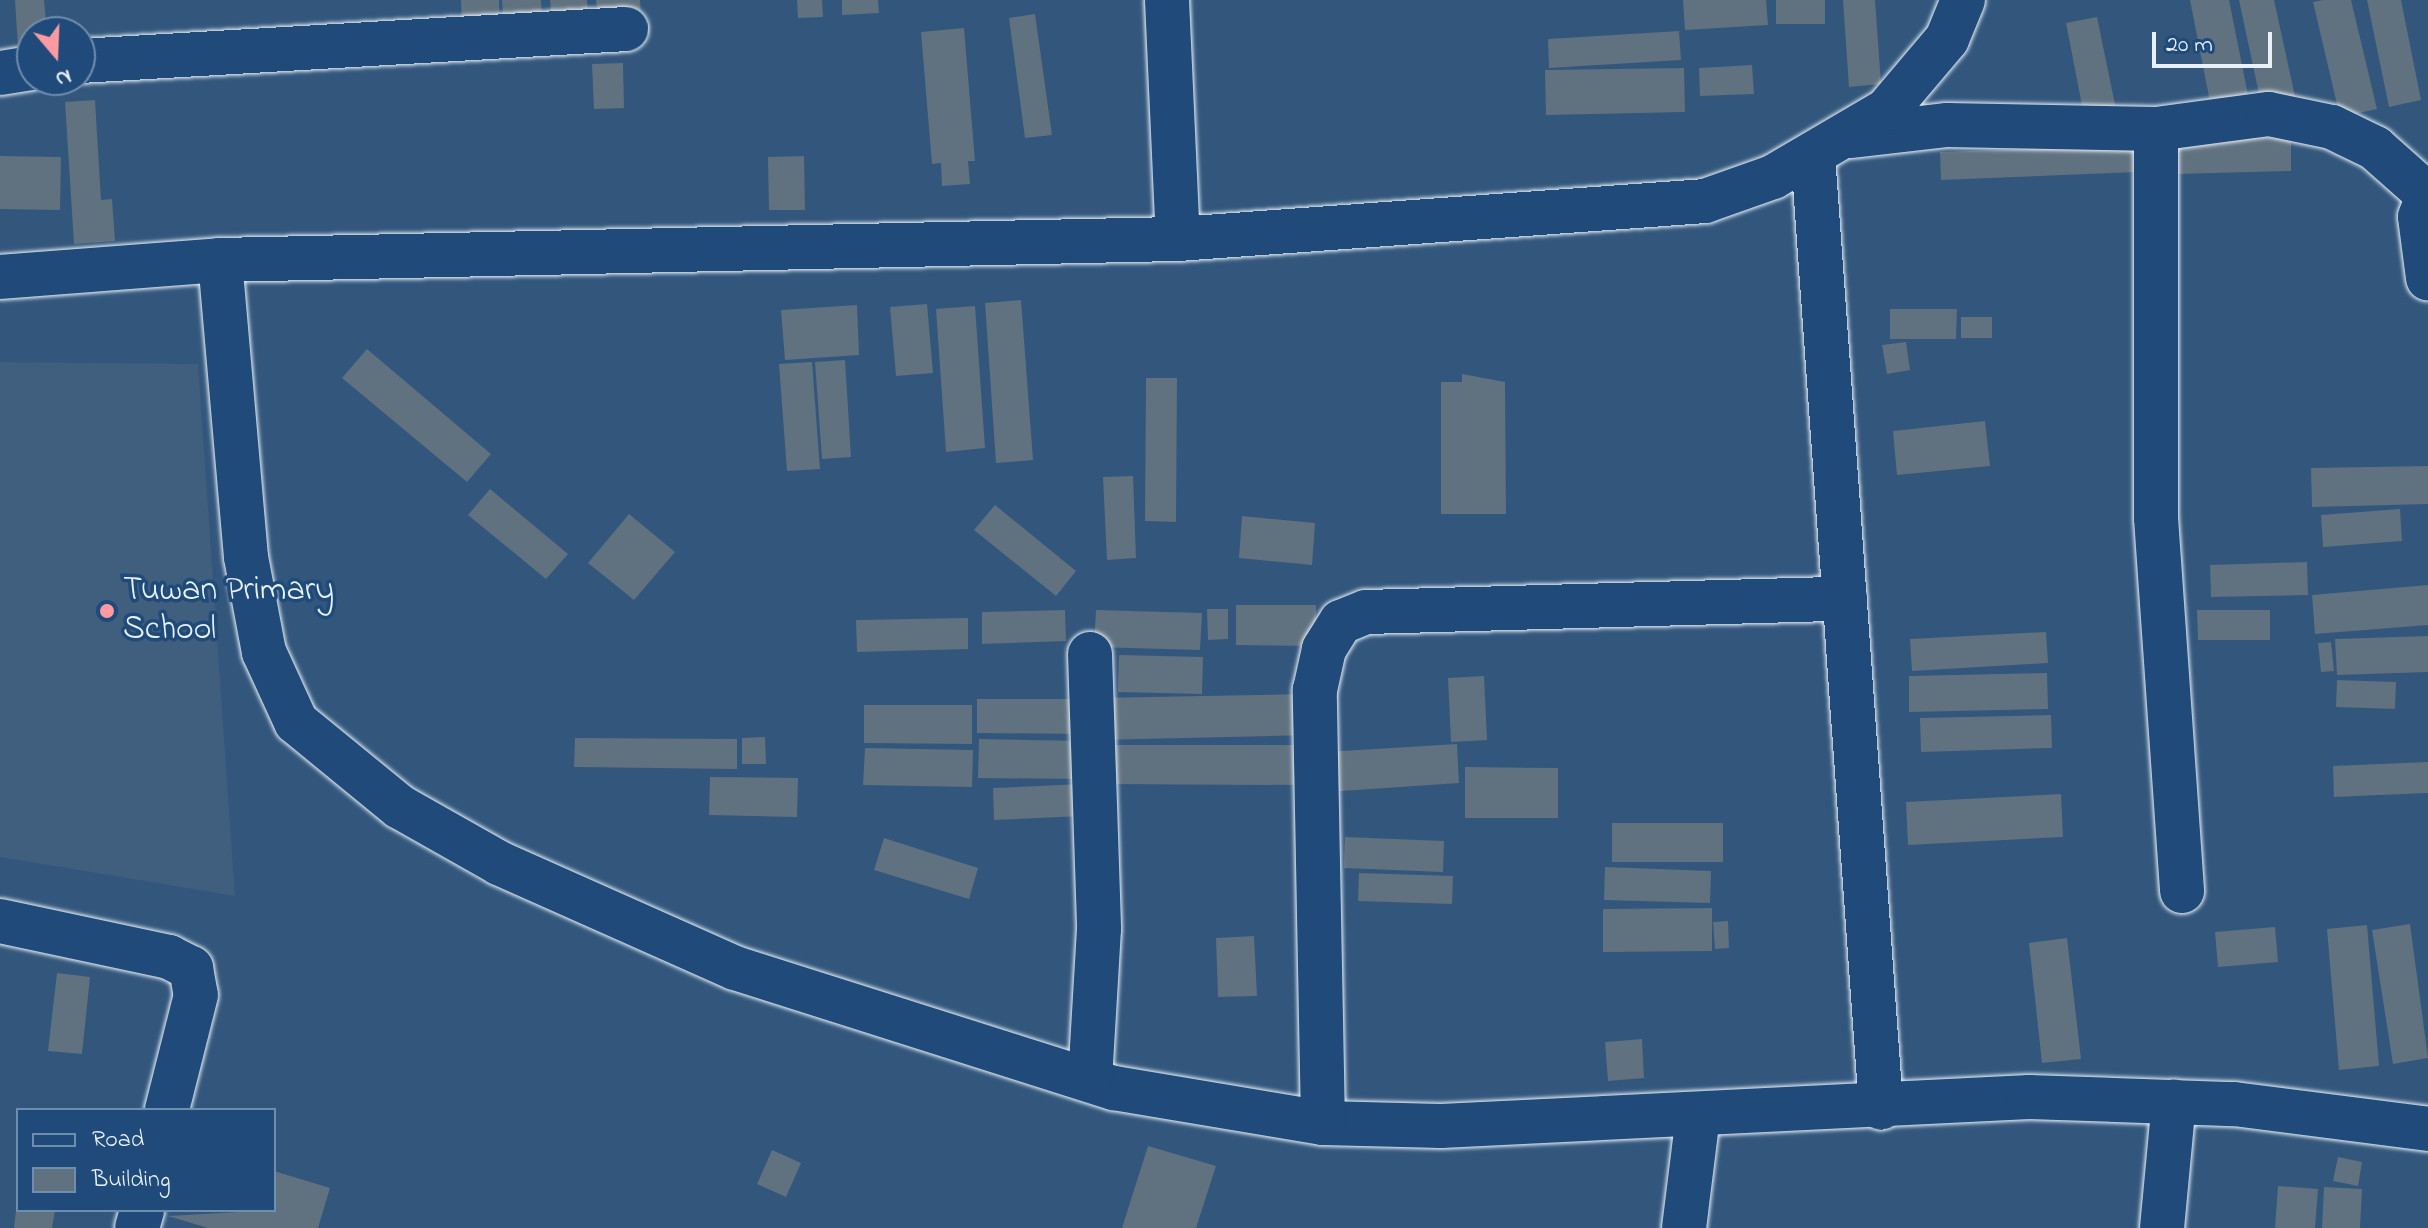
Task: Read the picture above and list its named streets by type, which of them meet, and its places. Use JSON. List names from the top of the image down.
{
  "places": ["Tuwan Primary School"],
  "legend": ["Road", "Building"],
  "scale_bar": "20 m",
  "north": "bottom"
}
